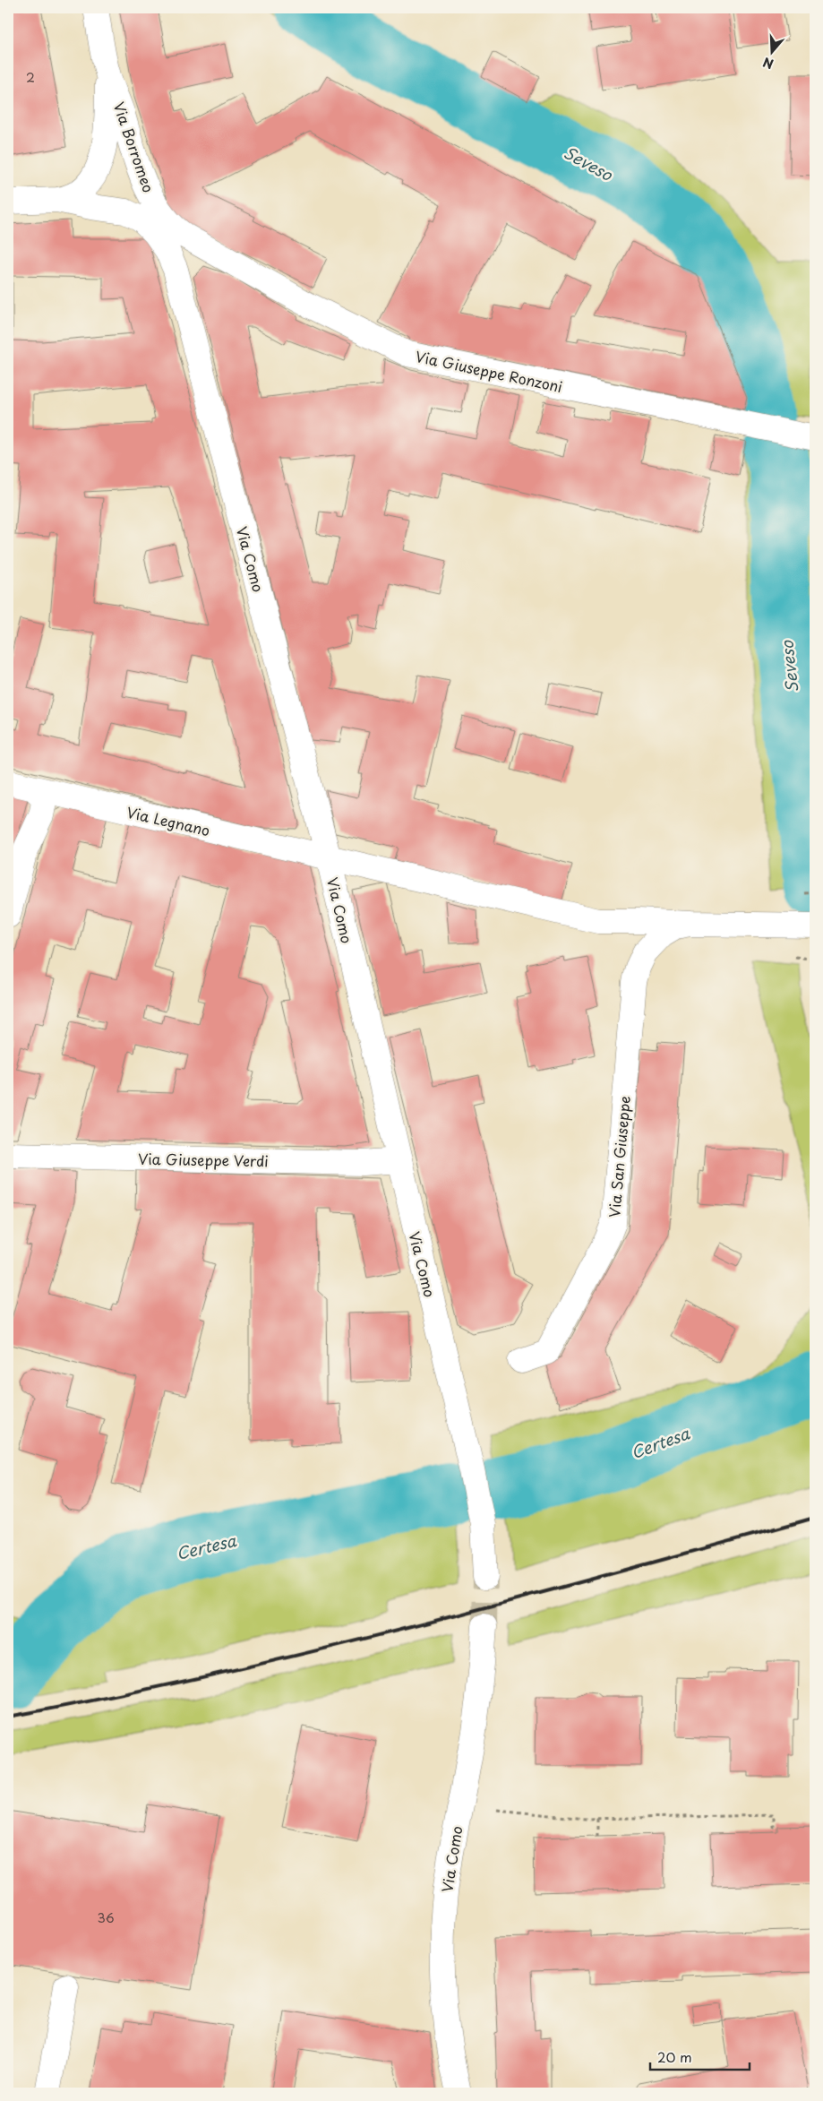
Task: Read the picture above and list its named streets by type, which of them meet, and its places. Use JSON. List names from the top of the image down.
{
  "streets": {
    "street": [
      "Via Borromeo",
      "Via Giuseppe Ronzoni",
      "Via Como",
      "Via Legnano",
      "Via San Giuseppe",
      "Via Giuseppe Verdi"
    ]
  },
  "crossings": [
    ["Via Borromeo", "Via Giuseppe Ronzoni"],
    ["Via Borromeo", "Via Como"],
    ["Via Giuseppe Ronzoni", "Via Como"],
    ["Via Como", "Via Legnano"],
    ["Via Como", "Via San Giuseppe"],
    ["Via Como", "Via Giuseppe Verdi"],
    ["Via Legnano", "Via San Giuseppe"]
  ],
  "water": ["Seveso", "Certesa"],
  "house_numbers": ["2", "36"],
  "scale_bar": "20 m",
  "north": "bottom"
}
